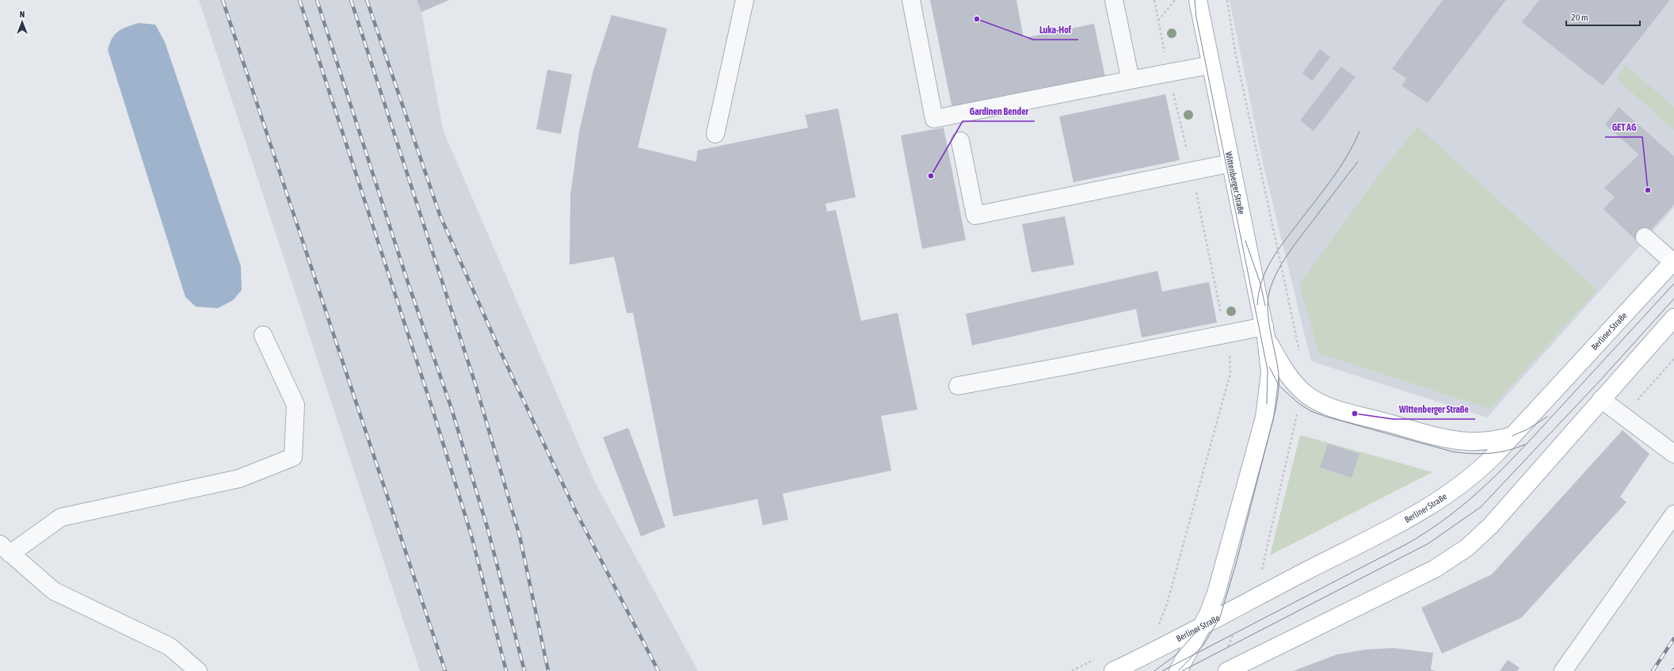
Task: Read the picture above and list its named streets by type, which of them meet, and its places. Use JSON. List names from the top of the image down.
{
  "streets": {
    "main road": ["Wittenberger Straße", "Berliner Straße"]
  },
  "crossings": [
    ["Wittenberger Straße", "Berliner Straße"]
  ],
  "places": [
    "Luka-Hof",
    "Gardinen Bender",
    "GET AG",
    "Wittenberger Straße"
  ],
  "scale_bar": "20 m",
  "north": "top"
}
